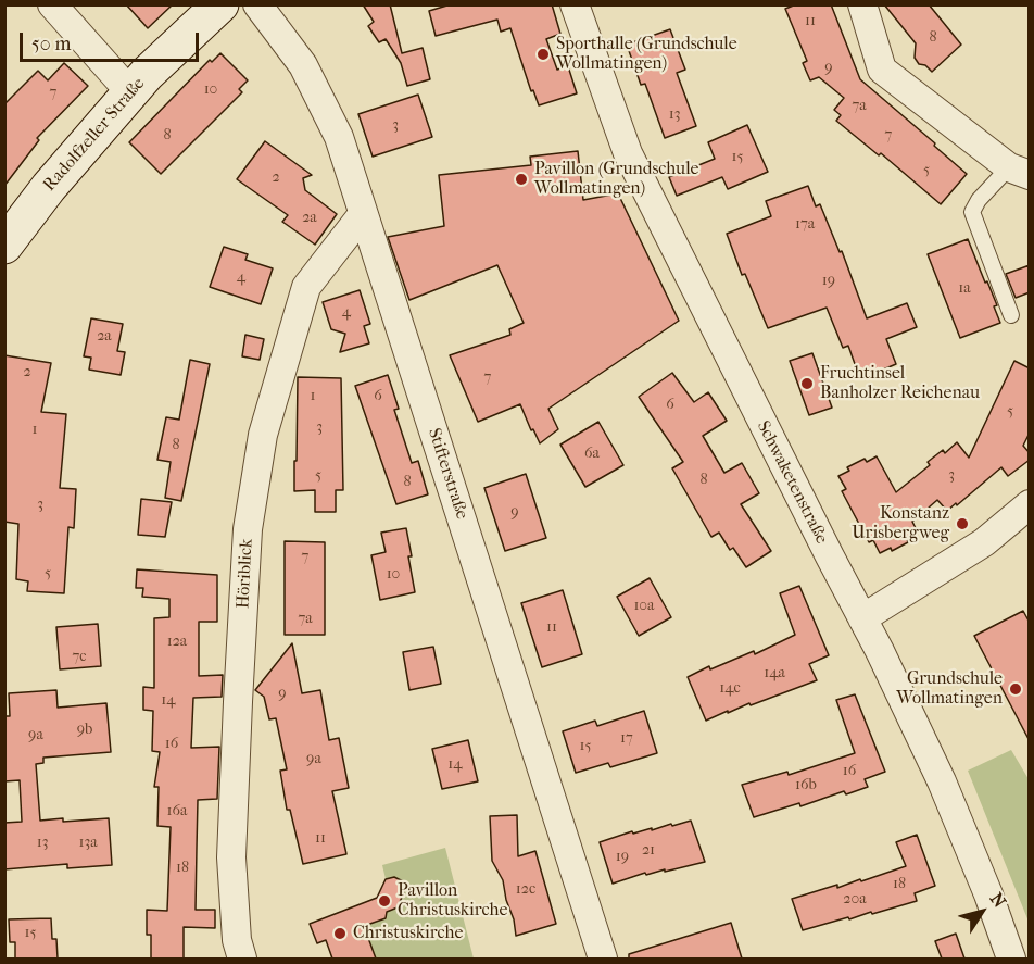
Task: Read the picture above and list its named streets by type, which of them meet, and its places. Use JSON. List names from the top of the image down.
{
  "streets": {
    "main road": ["Radolfzeller Straße"],
    "street": ["Stifterstraße", "Schwaketenstraße", "Höriblick"]
  },
  "crossings": [
    ["Stifterstraße", "Höriblick"]
  ],
  "places": [
    "Sporthalle (Grundschule Wollmatingen)",
    "Pavillon (Grundschule Wollmatingen)",
    "Fruchtinsel Banholzer Reichenau",
    "Konstanz Urisbergweg",
    "Grundschule Wollmatingen",
    "Pavillon Christuskirche",
    "Christuskirche"
  ],
  "house_numbers": [
    "11",
    "8",
    "9",
    "10",
    "7",
    "7a",
    "13",
    "3",
    "8",
    "7",
    "15",
    "5",
    "2",
    "2a",
    "17a",
    "4",
    "19",
    "1a",
    "4",
    "2a",
    "2",
    "7",
    "1",
    "6",
    "6",
    "5",
    "3",
    "1",
    "8",
    "6a",
    "5",
    "3",
    "8",
    "8",
    "3",
    "9",
    "7",
    "5",
    "10",
    "10a",
    "7a",
    "11",
    "12a",
    "7c",
    "14a",
    "14c",
    "9",
    "14",
    "9b",
    "9a",
    "17",
    "16",
    "15",
    "9a",
    "14",
    "16",
    "16b",
    "16a",
    "11",
    "13",
    "13a",
    "21",
    "19",
    "18",
    "18",
    "12c",
    "20a",
    "15"
  ],
  "scale_bar": "50 m",
  "north": "top right"
}
